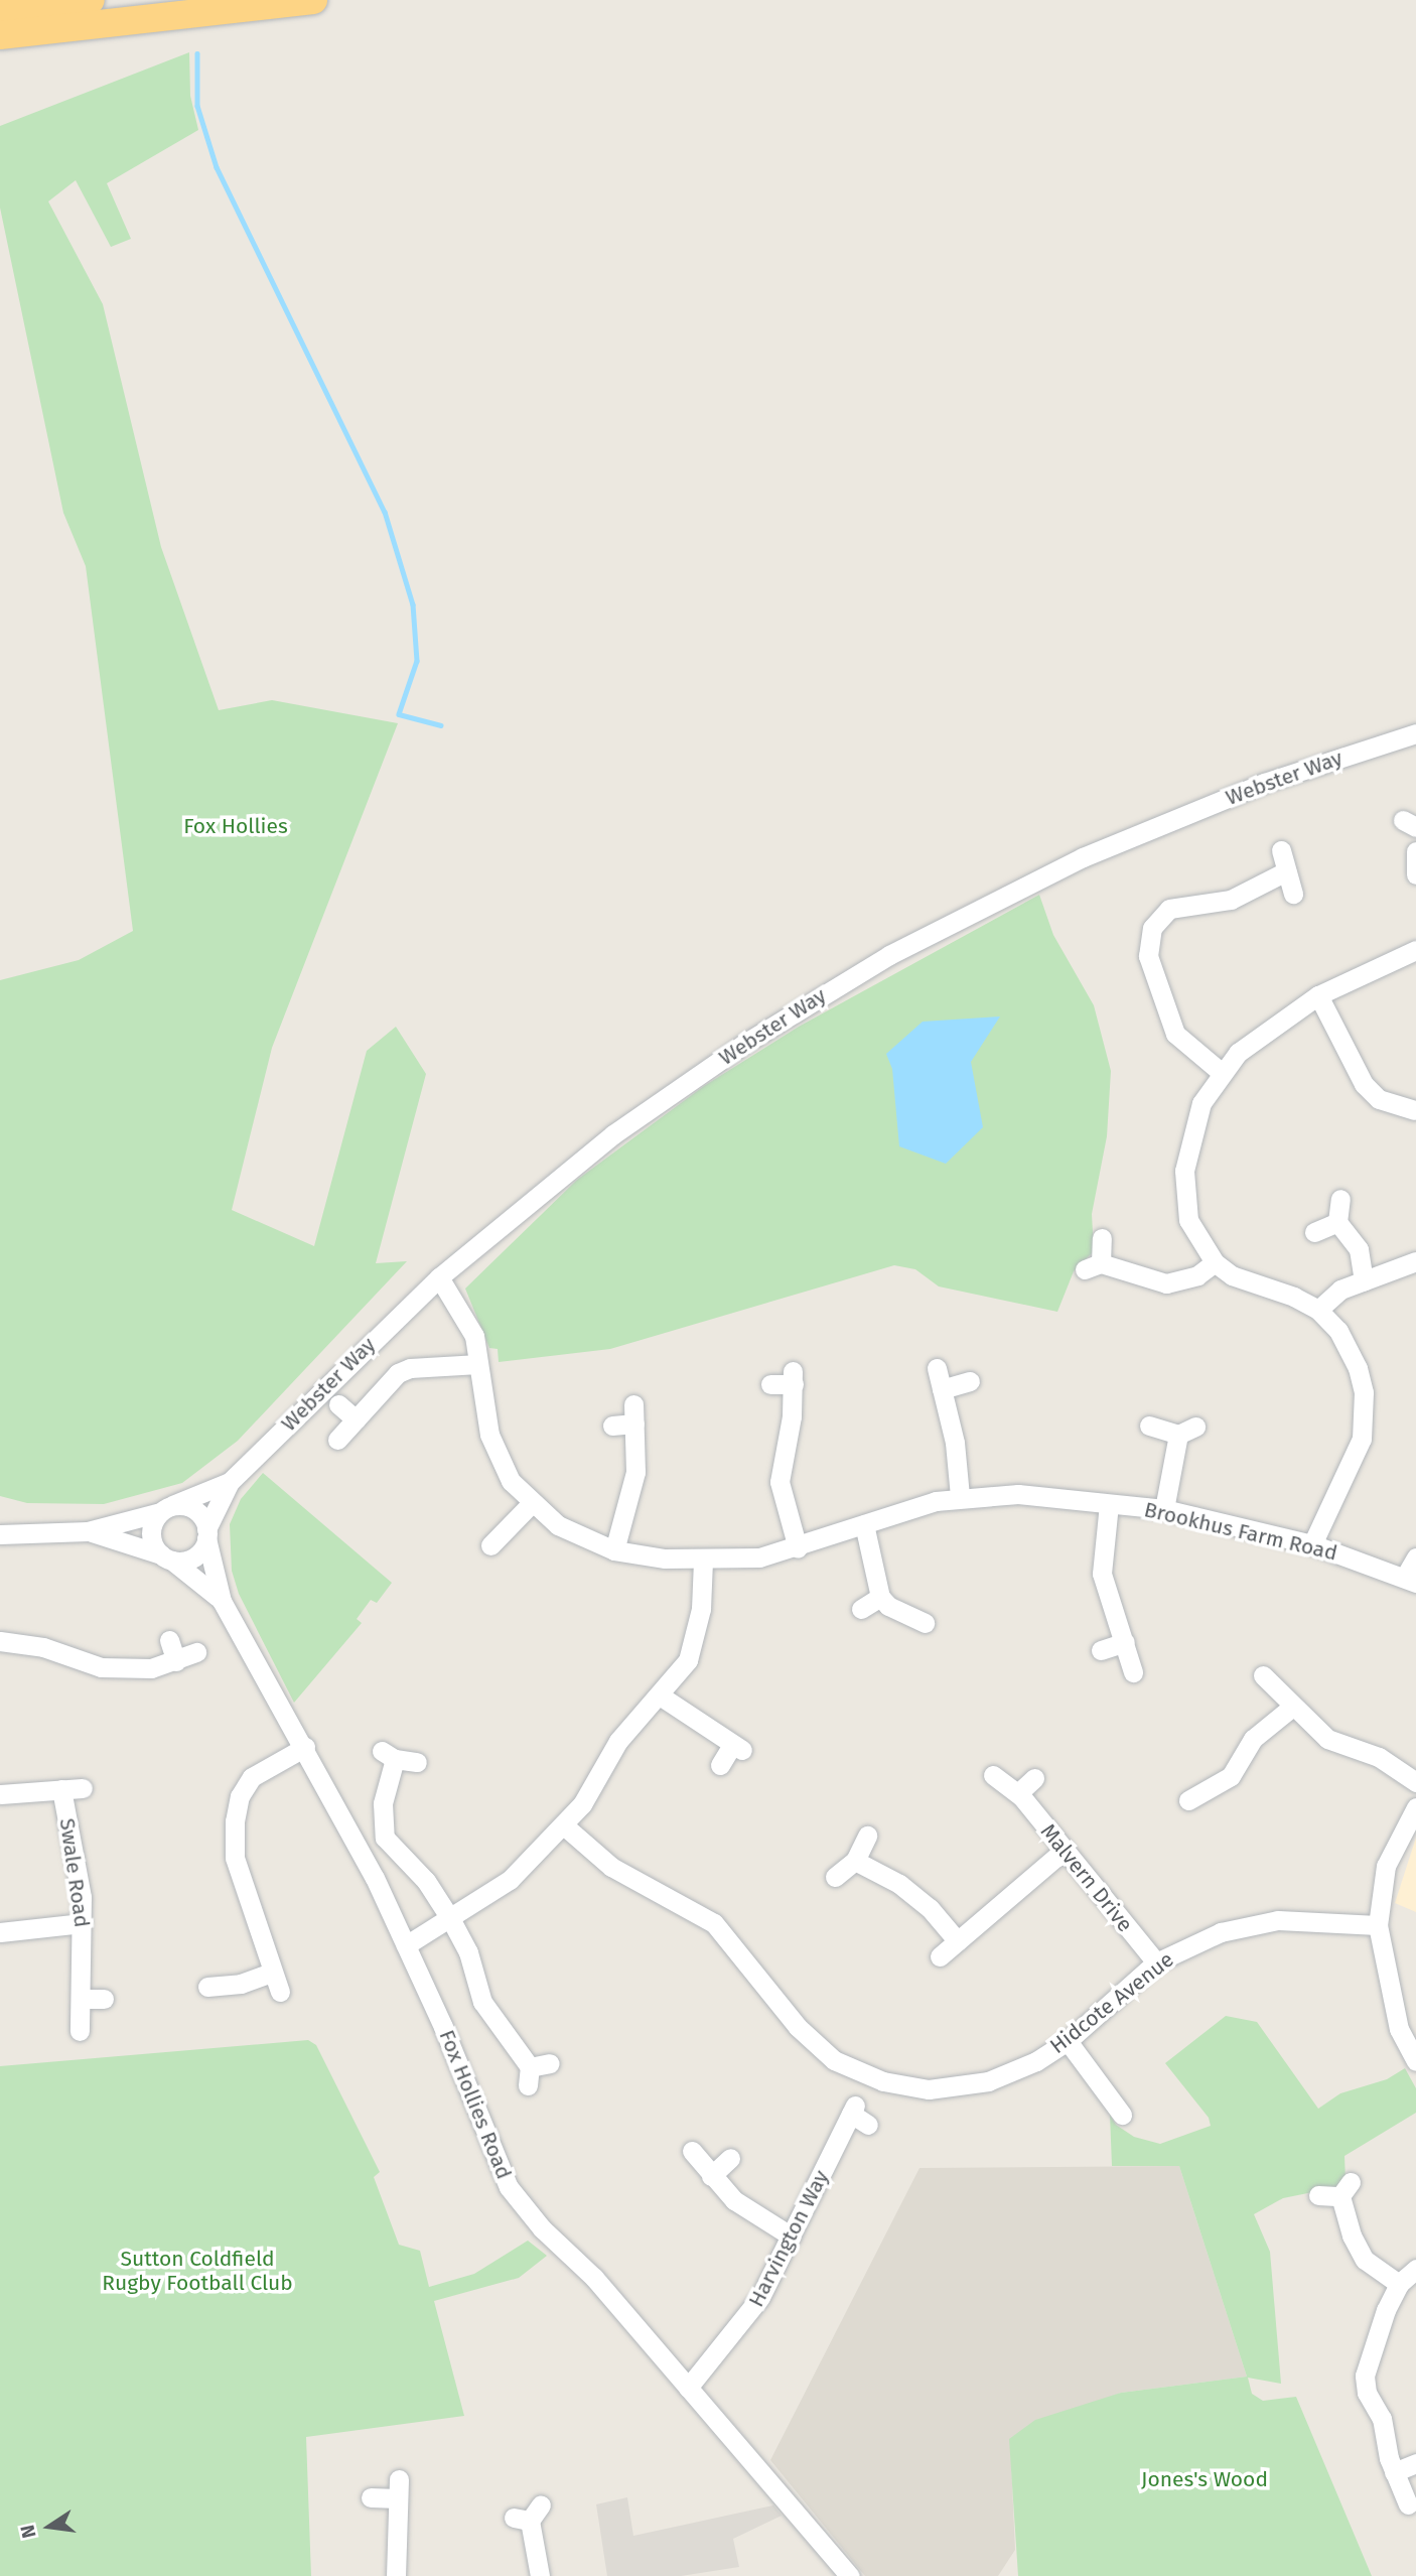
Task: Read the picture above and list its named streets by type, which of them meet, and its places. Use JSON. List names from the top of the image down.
{
  "streets": {
    "street": [
      "Webster Way",
      "Brookhus Farm Road",
      "Swale Road",
      "Malvern Drive",
      "Hidcote Avenue",
      "Fox Hollies Road",
      "Harvington Way"
    ]
  },
  "crossings": [
    ["Webster Way", "Brookhus Farm Road"],
    ["Webster Way", "Fox Hollies Road"],
    ["Malvern Drive", "Hidcote Avenue"],
    ["Fox Hollies Road", "Harvington Way"]
  ],
  "parks": ["Fox Hollies", "Sutton Coldfield Rugby Football Club", "Jones's Wood"],
  "north": "left"
}
